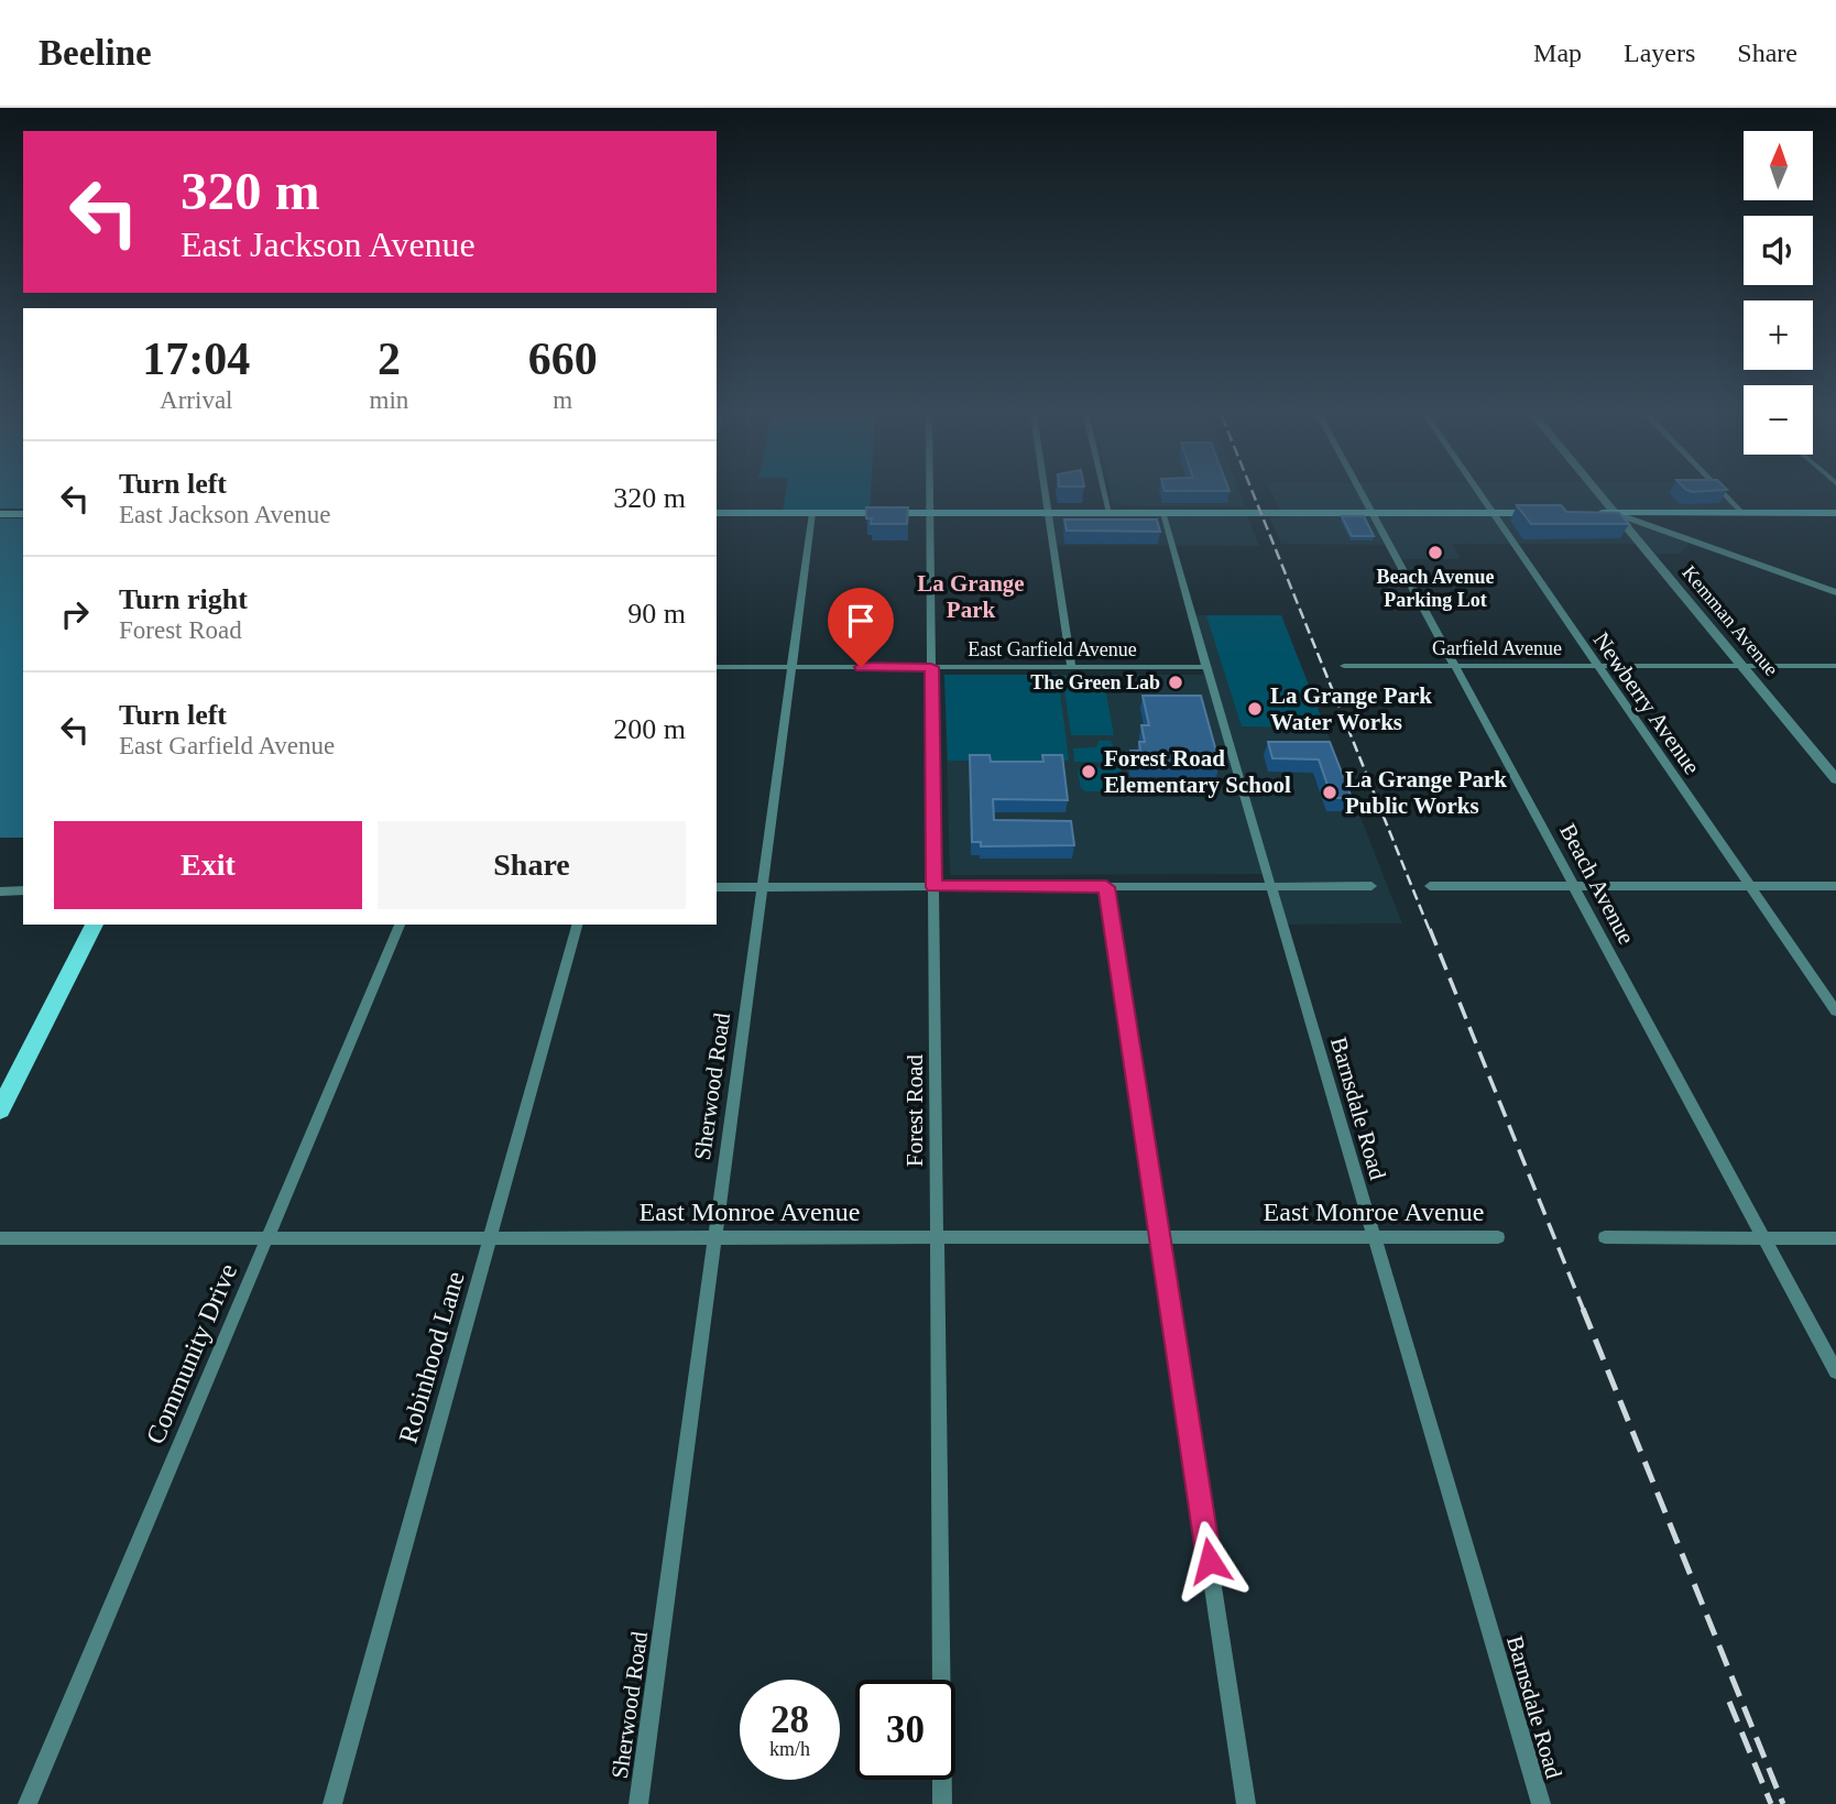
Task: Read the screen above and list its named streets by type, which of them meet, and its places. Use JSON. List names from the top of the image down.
{
  "streets": {
    "street": [
      "Kemman Avenue",
      "Garfield Avenue",
      "East Garfield Avenue",
      "Newberry Avenue",
      "Beach Avenue",
      "Sherwood Road",
      "Barnsdale Road",
      "Forest Road",
      "East Monroe Avenue",
      "Community Drive",
      "Robinhood Lane"
    ]
  },
  "crossings": [
    ["Kemman Avenue", "Garfield Avenue"],
    ["Garfield Avenue", "Newberry Avenue"],
    ["Garfield Avenue", "Beach Avenue"],
    ["East Garfield Avenue", "Sherwood Road"],
    ["East Garfield Avenue", "Barnsdale Road"],
    ["East Garfield Avenue", "Forest Road"],
    ["Sherwood Road", "East Monroe Avenue"],
    ["Barnsdale Road", "East Monroe Avenue"],
    ["Forest Road", "East Monroe Avenue"],
    ["East Monroe Avenue", "Community Drive"],
    ["East Monroe Avenue", "Robinhood Lane"]
  ],
  "districts": ["La Grange Park"],
  "places": [
    "Beach Avenue Parking Lot",
    "The Green Lab",
    "La Grange Park Water Works",
    "Forest Road Elementary School",
    "La Grange Park Public Works"
  ],
  "north": "top",
  "page": {
    "header": "Beeline",
    "nav": ["Map", "Layers", "Share"],
    "map_buttons": ["+", "−"],
    "turn": ["320 m", "East Jackson Avenue"],
    "eta": [
      "17:04",
      "Arrival",
      "2",
      "min",
      "660",
      "m"
    ],
    "list": [
      {
        "name": "Turn left",
        "note": "East Jackson Avenue",
        "value": "320 m"
      },
      {
        "name": "Turn right",
        "note": "Forest Road",
        "value": "90 m"
      },
      {
        "name": "Turn left",
        "note": "East Garfield Avenue",
        "value": "200 m"
      }
    ],
    "buttons": ["Exit", "Share"],
    "speed": "28 km/h",
    "limit": "30"
  }
}
